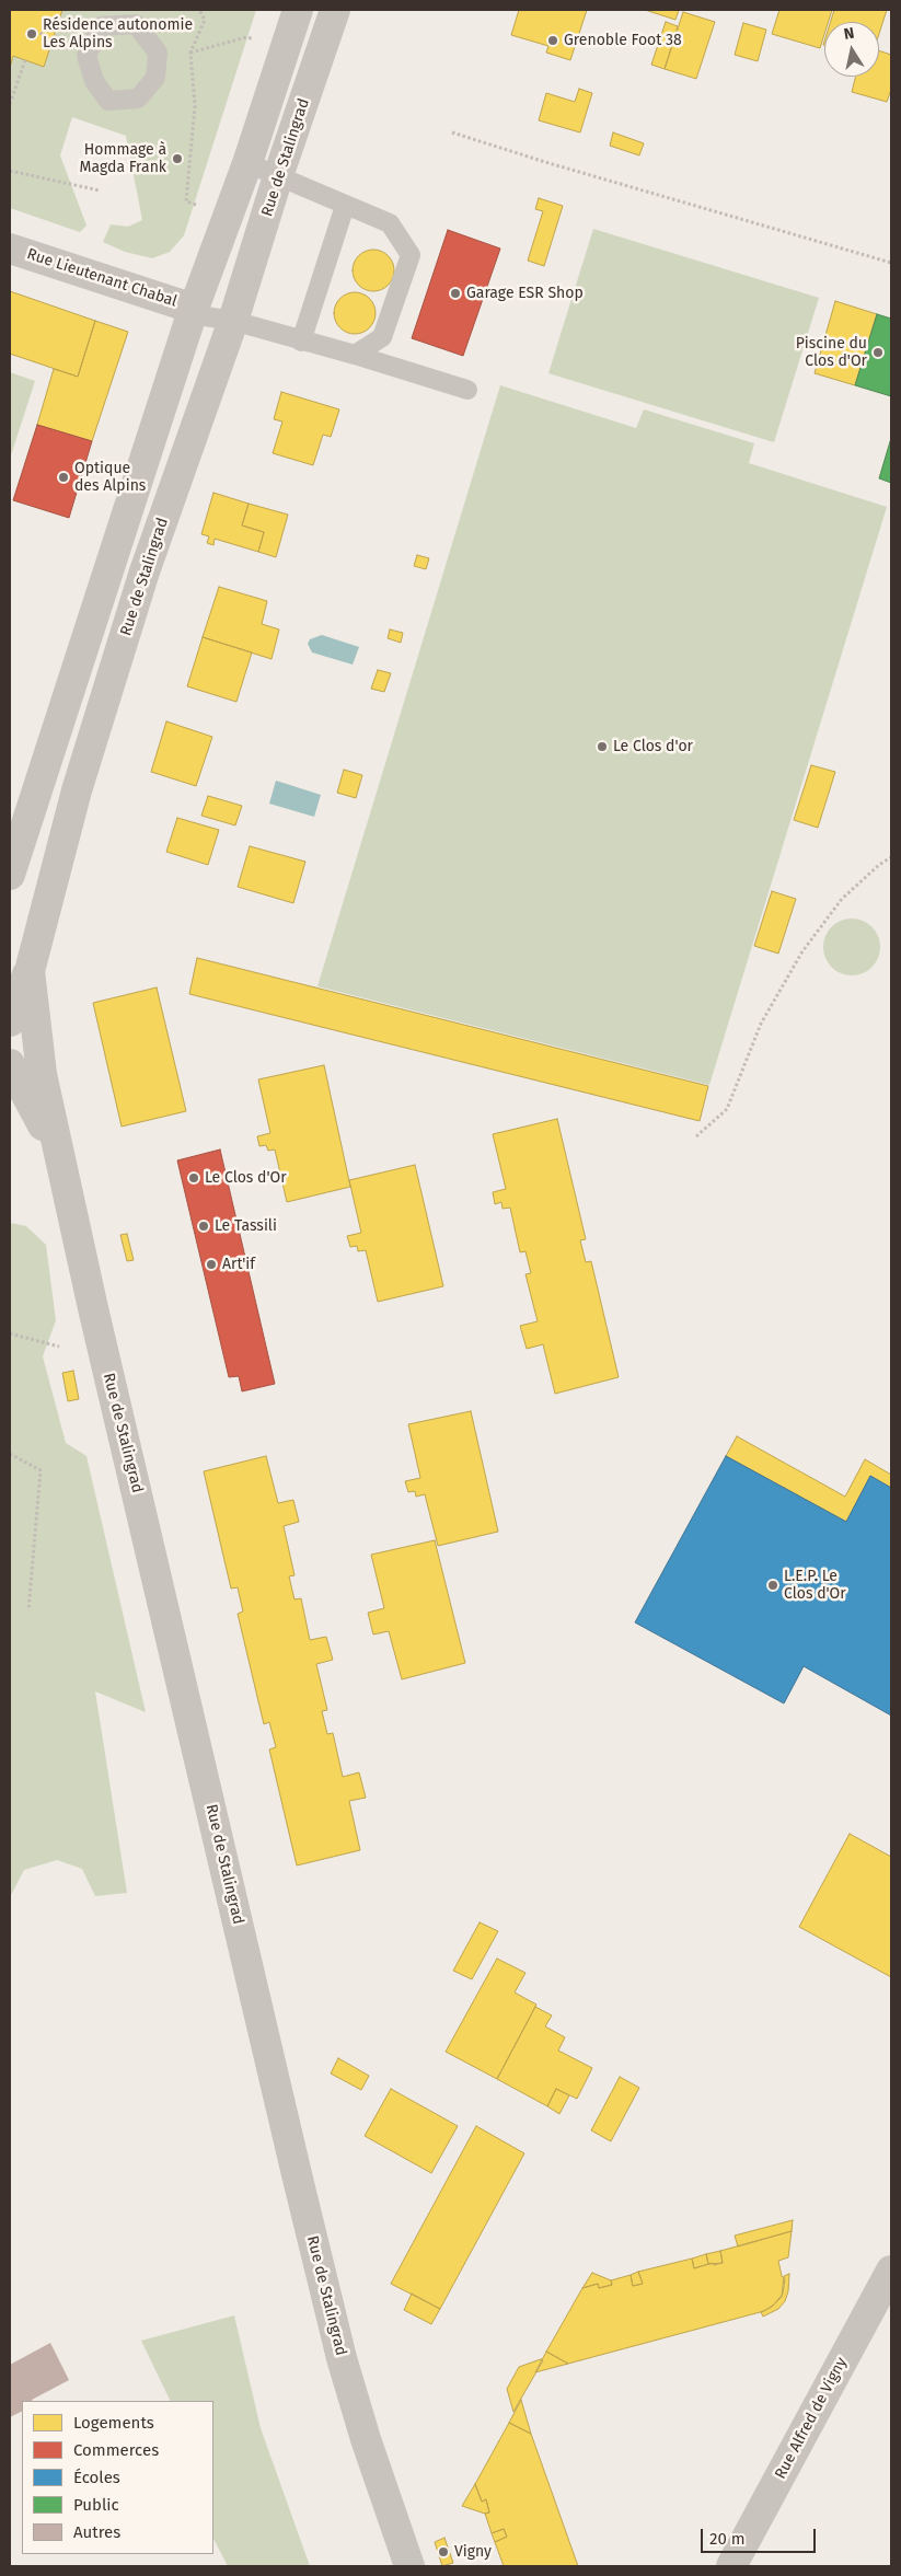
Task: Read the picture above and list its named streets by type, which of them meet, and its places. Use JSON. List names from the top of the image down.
{
  "streets": {
    "street": ["Rue de Stalingrad", "Rue Lieutenant Chabal", "Rue Alfred de Vigny"]
  },
  "places": [
    "Résidence autonomie Les Alpins",
    "Grenoble Foot 38",
    "Hommage à Magda Frank",
    "Garage ESR Shop",
    "Piscine du Clos d'Or",
    "Optique des Alpins",
    "Le Clos d'or",
    "Le Clos d'Or",
    "Le Tassili",
    "Art'if",
    "L.E.P. Le Clos d'Or",
    "Vigny"
  ],
  "legend": [
    "Logements",
    "Commerces",
    "Écoles",
    "Public",
    "Autres"
  ],
  "scale_bar": "20 m",
  "north": "top"
}
